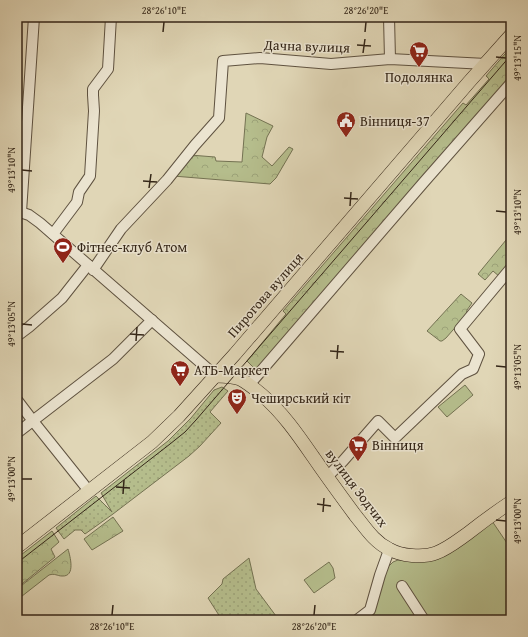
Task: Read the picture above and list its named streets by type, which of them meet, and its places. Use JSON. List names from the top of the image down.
{
  "streets": {
    "main road": ["Пирогова вулиця", "вулиця Зодчих"],
    "street": ["Дачна вулиця"]
  },
  "crossings": [
    ["Дачна вулиця", "Пирогова вулиця"],
    ["Пирогова вулиця", "вулиця Зодчих"]
  ],
  "places": {
    "supermarket": ["Подолянка", "АТБ-Маркет", "Вінниця"],
    "public building": ["Вінниця-37"],
    "sports": ["Фітнес-клуб Атом"],
    "theatre": ["Чеширський кіт"]
  },
  "coordinates": [
    "28°26'10\"E",
    "28°26'20\"E",
    "49°13'15\"N",
    "49°13'10\"N",
    "49°13'05\"N",
    "49°13'00\"N"
  ]
}
